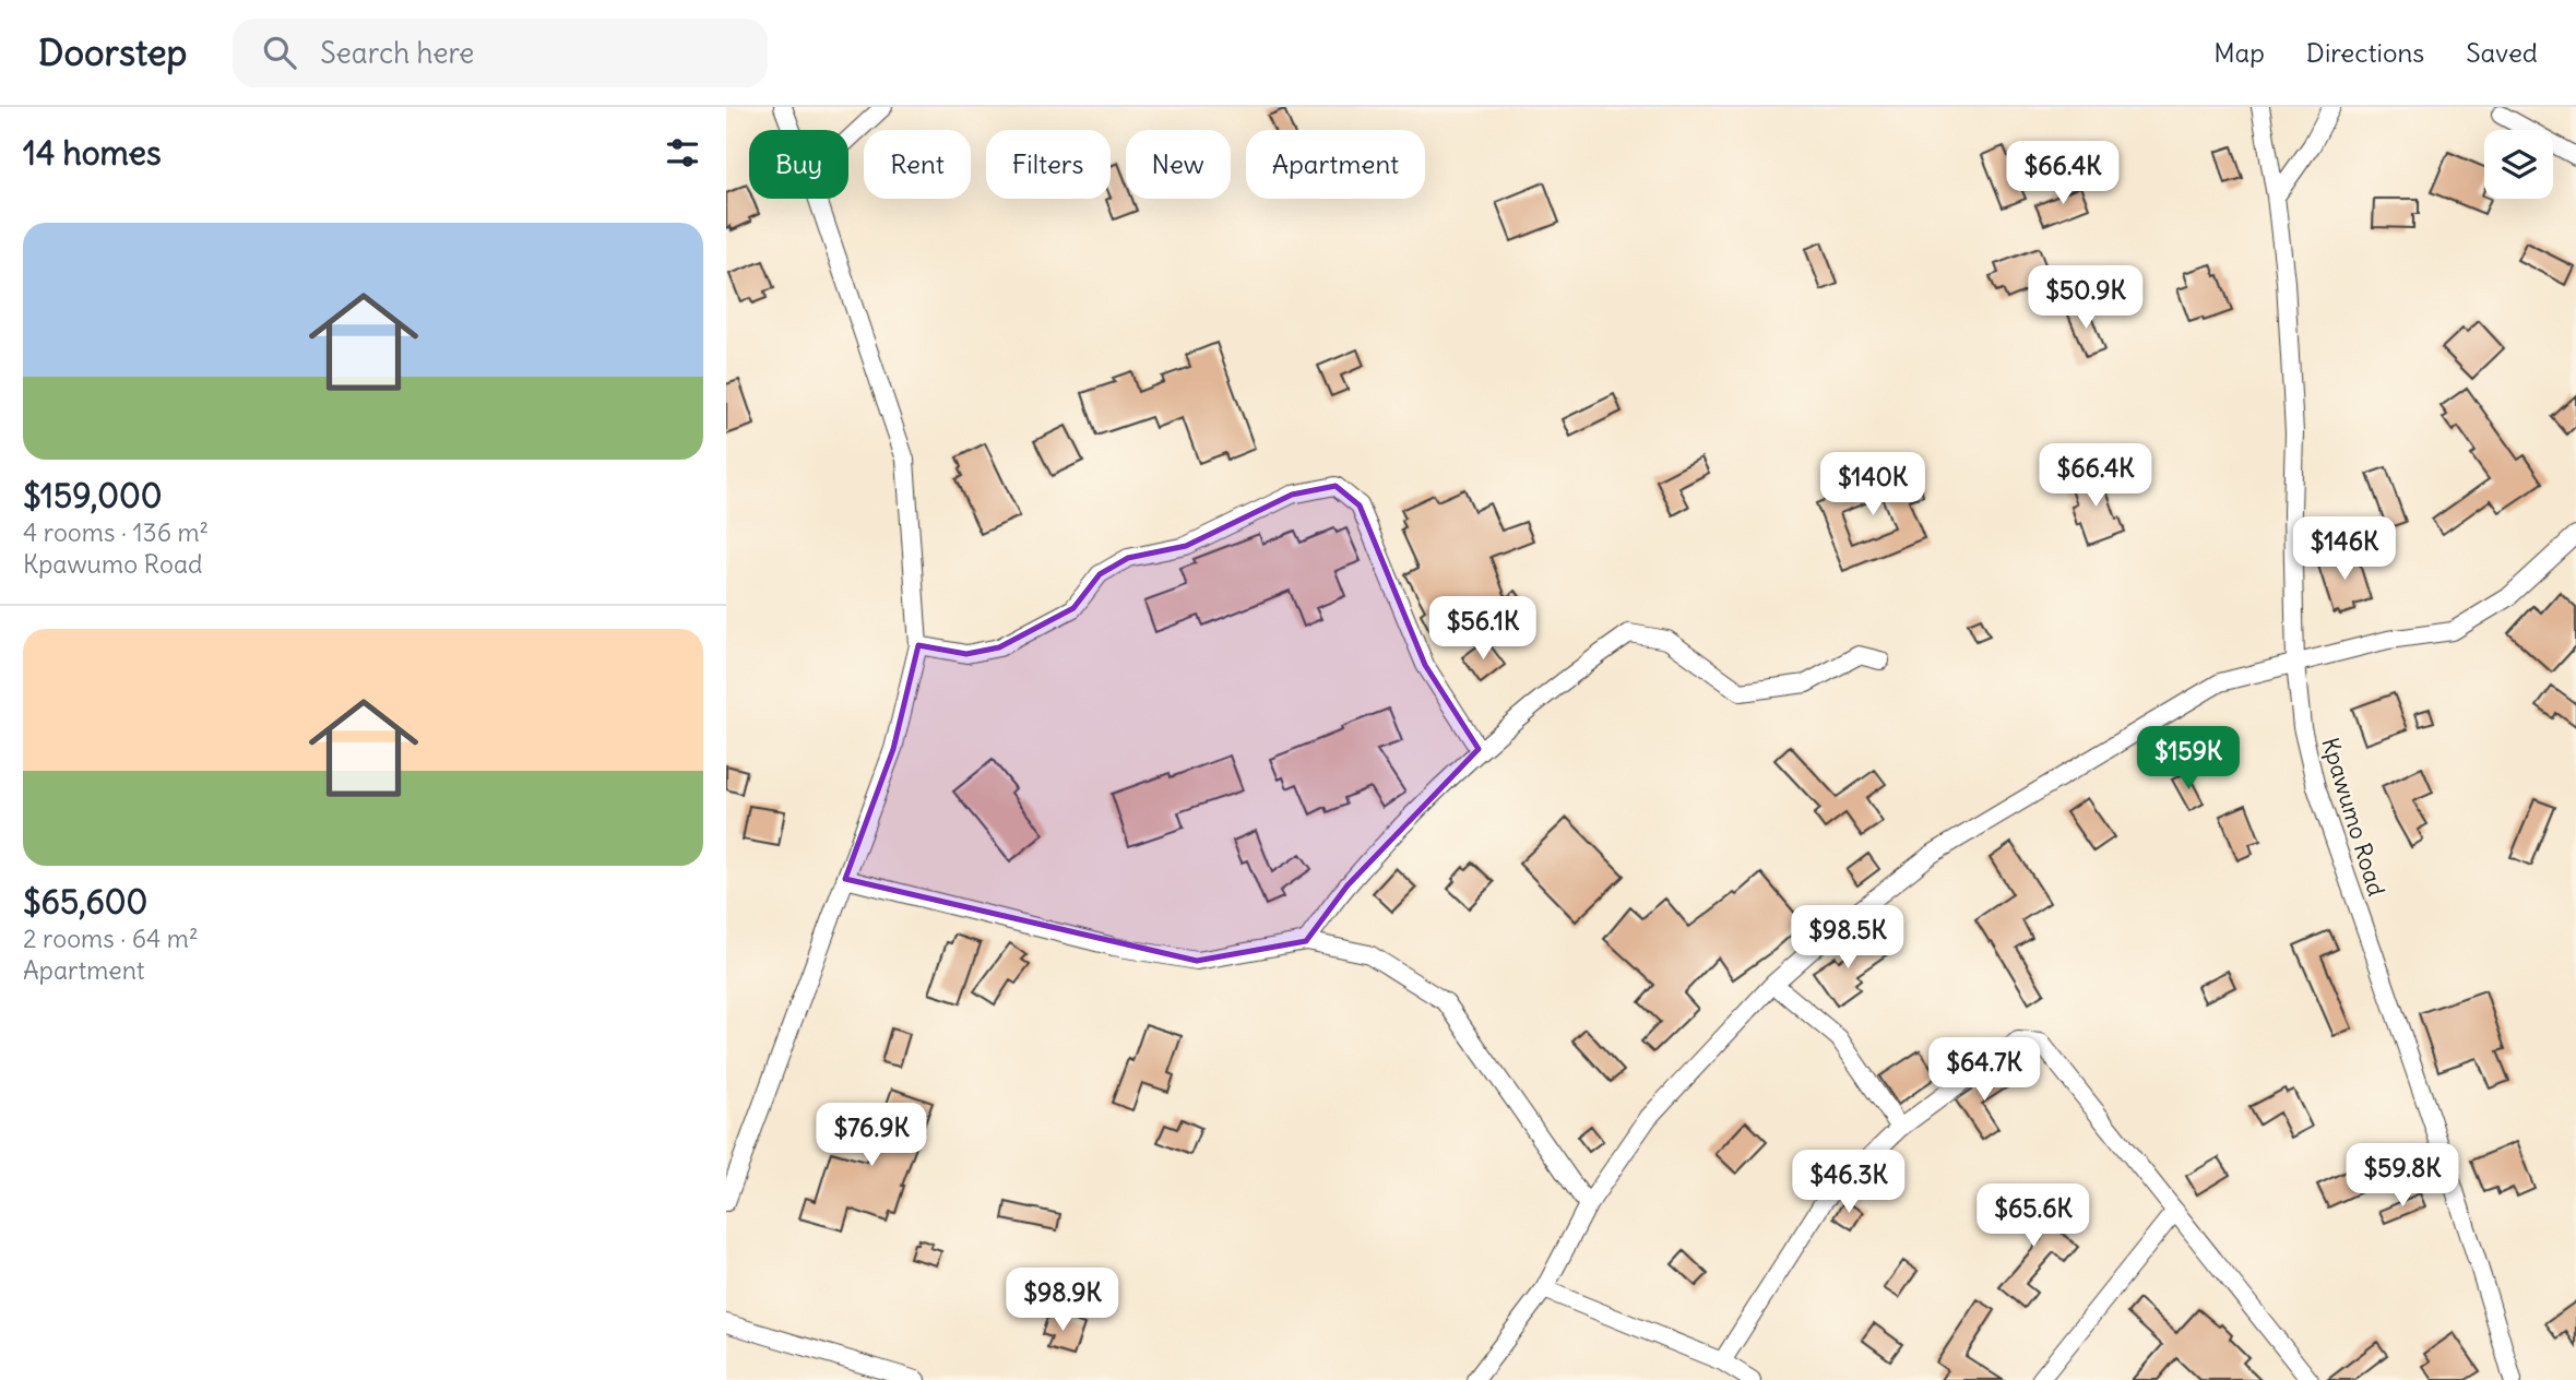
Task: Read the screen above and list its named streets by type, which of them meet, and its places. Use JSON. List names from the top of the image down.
{
  "streets": {
    "street": ["Kpawumo Road"]
  },
  "page": {
    "header": "Doorstep",
    "search": "Search here",
    "nav": ["Map", "Directions", "Saved"],
    "heading": "14 homes",
    "chip": [
      "Buy",
      "Rent",
      "Filters",
      "New",
      "Apartment"
    ],
    "price": [
      "$66.4K",
      "$50.9K",
      "$66.4K",
      "$140K",
      "$146K",
      "$56.1K",
      "$159K",
      "$98.5K",
      "$64.7K",
      "$76.9K",
      "$59.8K",
      "$46.3K",
      "$65.6K",
      "$98.9K"
    ],
    "list": [
      {
        "name": "$159,000",
        "note": "4 rooms · 136 m² · Kpawumo Road"
      },
      {
        "name": "$65,600",
        "note": "2 rooms · 64 m² · Apartment"
      }
    ]
  }
}
